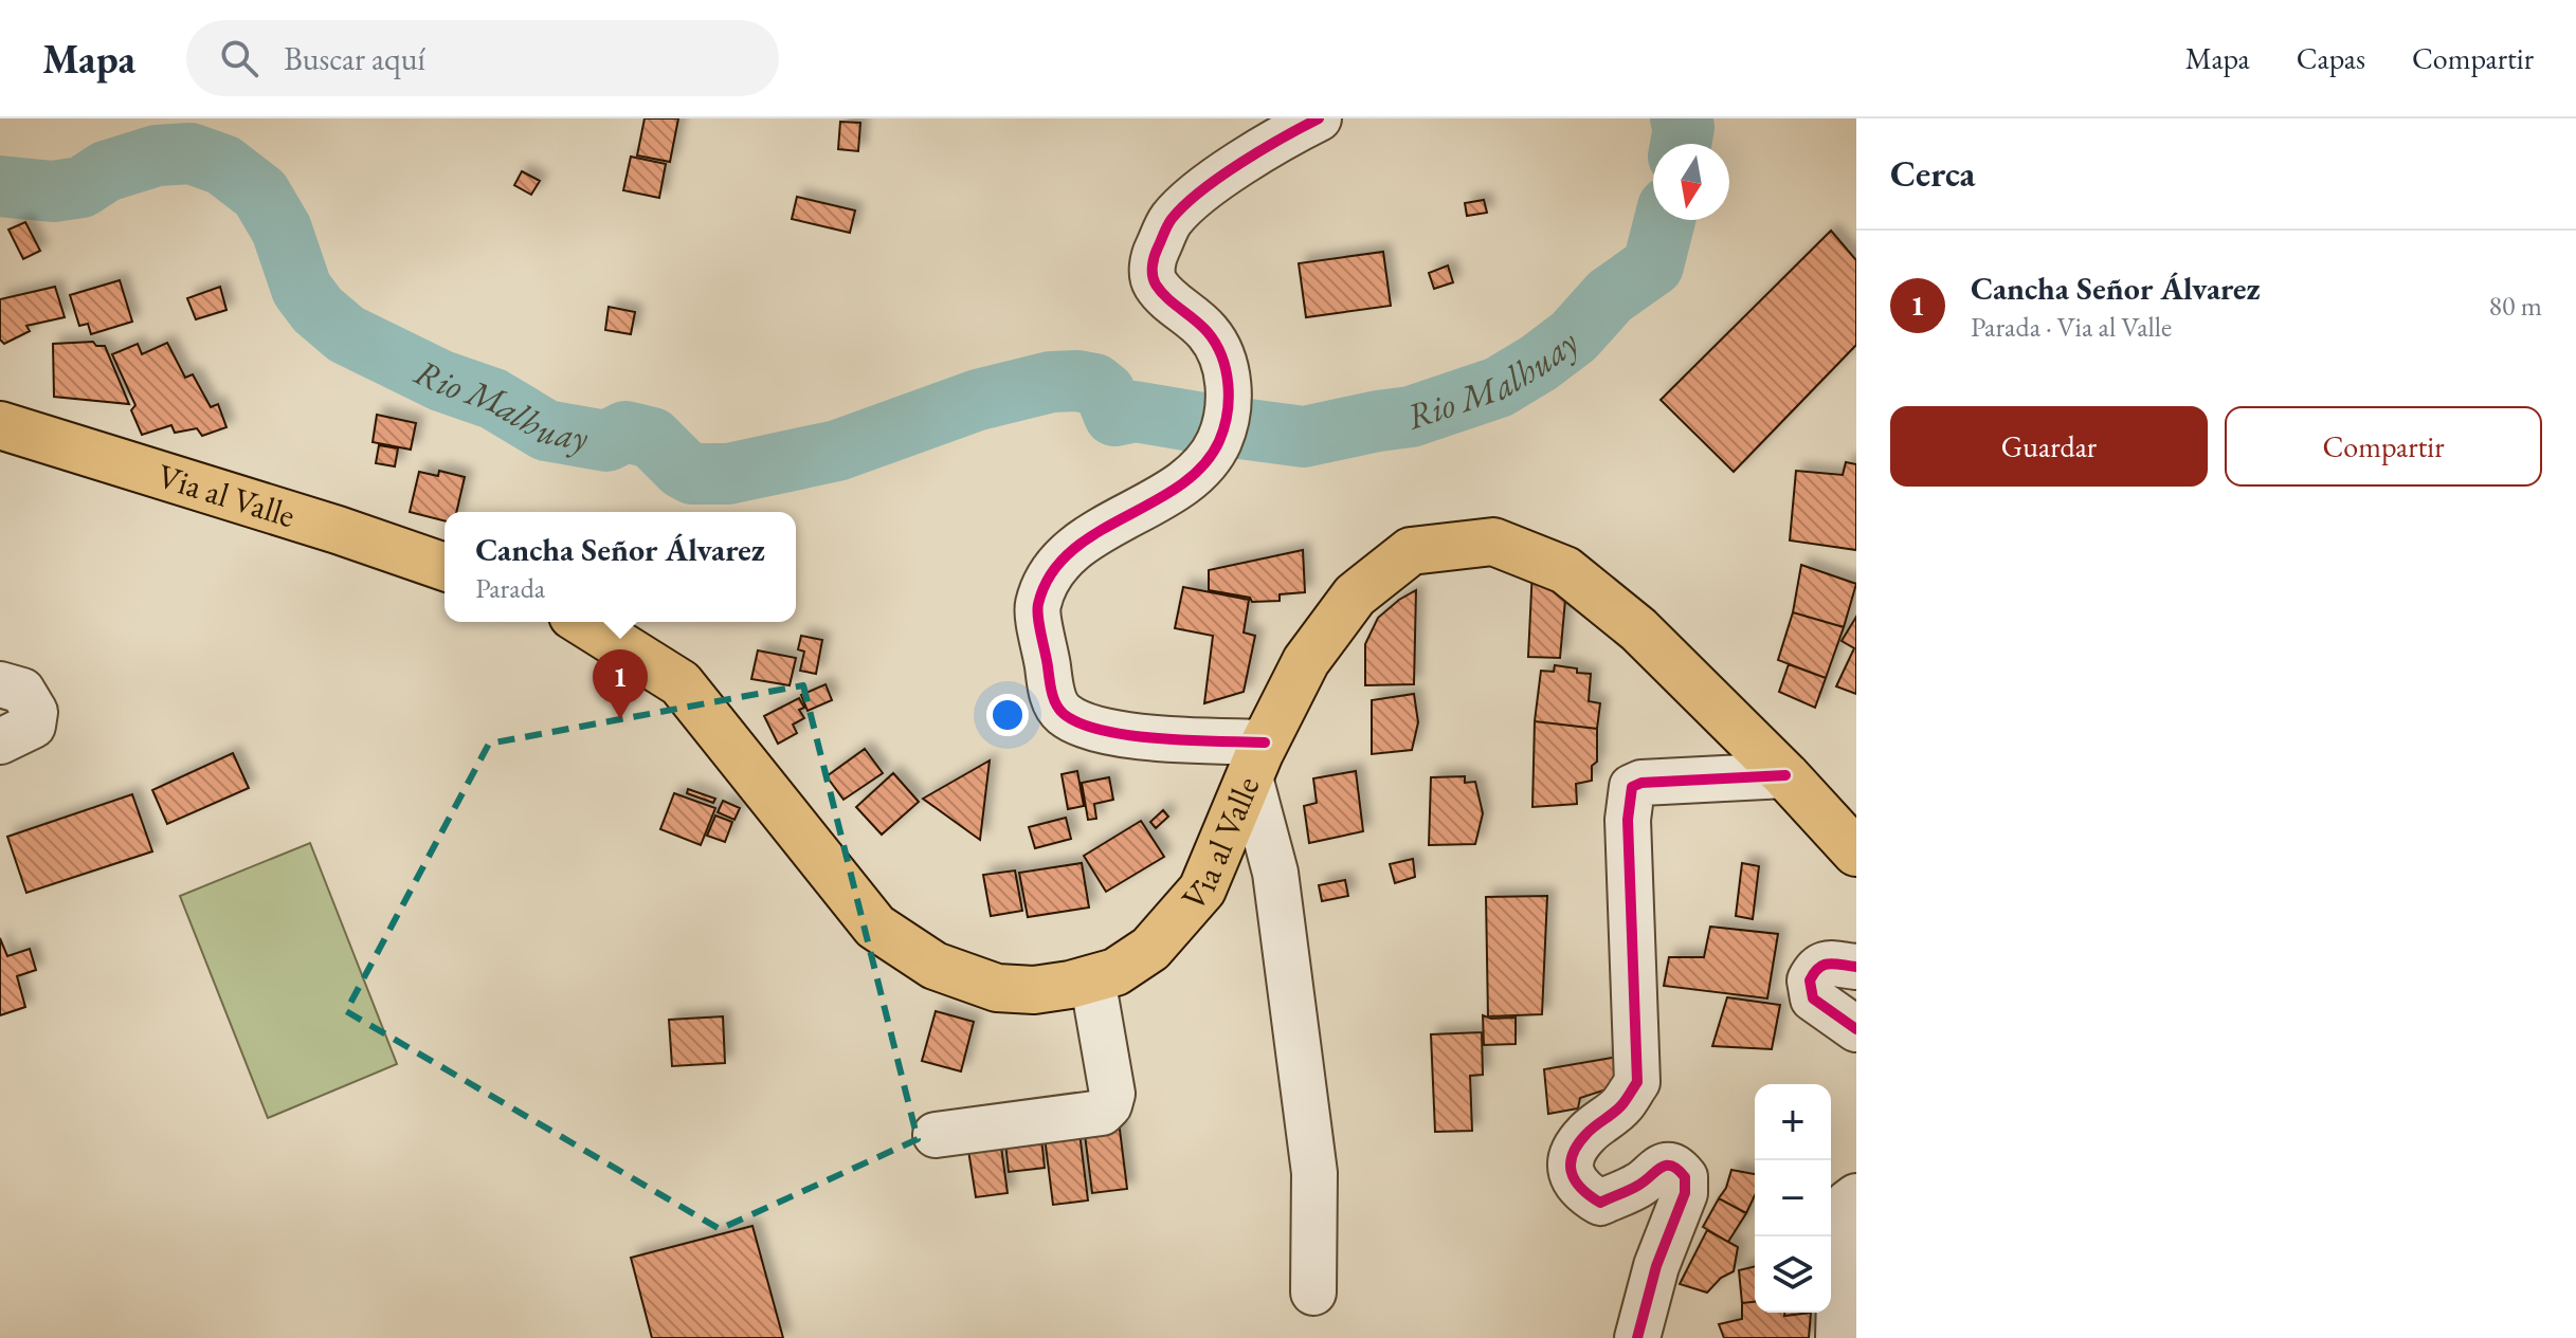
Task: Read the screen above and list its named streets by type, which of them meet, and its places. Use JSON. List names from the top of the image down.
{
  "streets": {
    "main road": ["Via al Valle"]
  },
  "water": ["Rio Malhuay"],
  "north": "bottom",
  "page": {
    "header": "Mapa",
    "search": "Buscar aquí",
    "nav": ["Mapa", "Capas", "Compartir"],
    "heading": "Cerca",
    "list": [
      {
        "mark": "1",
        "name": "Cancha Señor Álvarez",
        "note": "Parada · Via al Valle",
        "value": "80 m"
      }
    ],
    "buttons": ["Guardar", "Compartir"],
    "popup": ["Cancha Señor Álvarez", "Parada"],
    "pins": "1",
    "map_buttons": ["+", "−"]
  }
}
